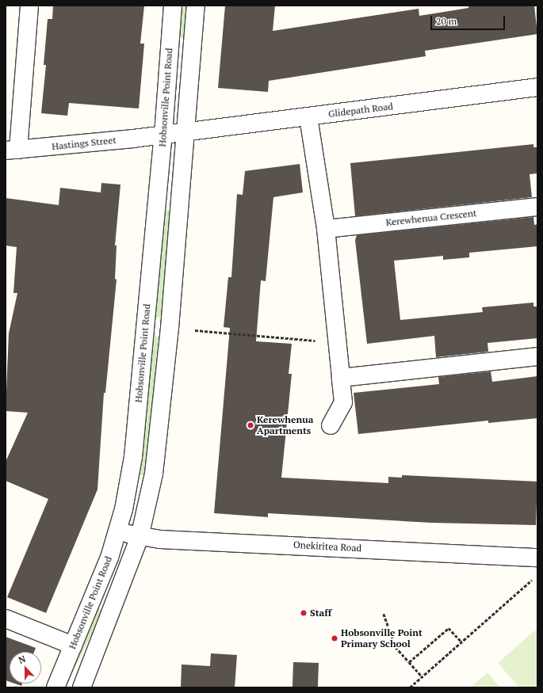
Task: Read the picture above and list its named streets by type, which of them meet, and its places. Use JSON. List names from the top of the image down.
{
  "streets": {
    "street": [
      "Hobsonville Point Road",
      "Glidepath Road",
      "Hastings Street",
      "Kerewhenua Crescent",
      "Onekiritea Road"
    ]
  },
  "crossings": [
    ["Hobsonville Point Road", "Hastings Street"],
    ["Hobsonville Point Road", "Onekiritea Road"],
    ["Glidepath Road", "Hastings Street"]
  ],
  "places": ["Kerewhenua Apartments", "Staff", "Hobsonville Point Primary School"],
  "scale_bar": "20 m",
  "north": "top"
}
